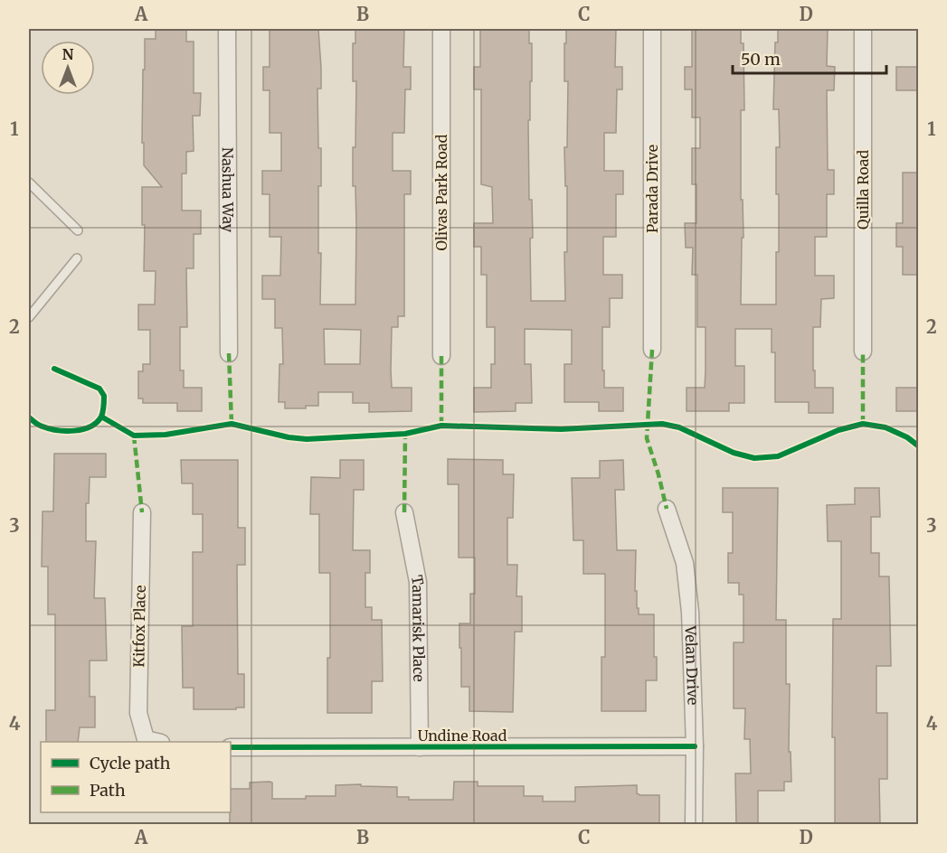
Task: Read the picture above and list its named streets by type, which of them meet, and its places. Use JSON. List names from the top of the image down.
{
  "streets": {
    "street": [
      "Parada Drive",
      "Quilla Road",
      "Nashua Way",
      "Olivas Park Road",
      "Kitfox Place",
      "Tamarisk Place",
      "Velan Drive",
      "Undine Road"
    ]
  },
  "crossings": [
    ["Tamarisk Place", "Undine Road"],
    ["Velan Drive", "Undine Road"]
  ],
  "legend": ["Cycle path", "Path"],
  "scale_bar": "50 m",
  "north": "top",
  "grid": {
    "columns": [
      "A",
      "B",
      "C",
      "D"
    ],
    "rows": [
      "1",
      "2",
      "3",
      "4"
    ]
  }
}
